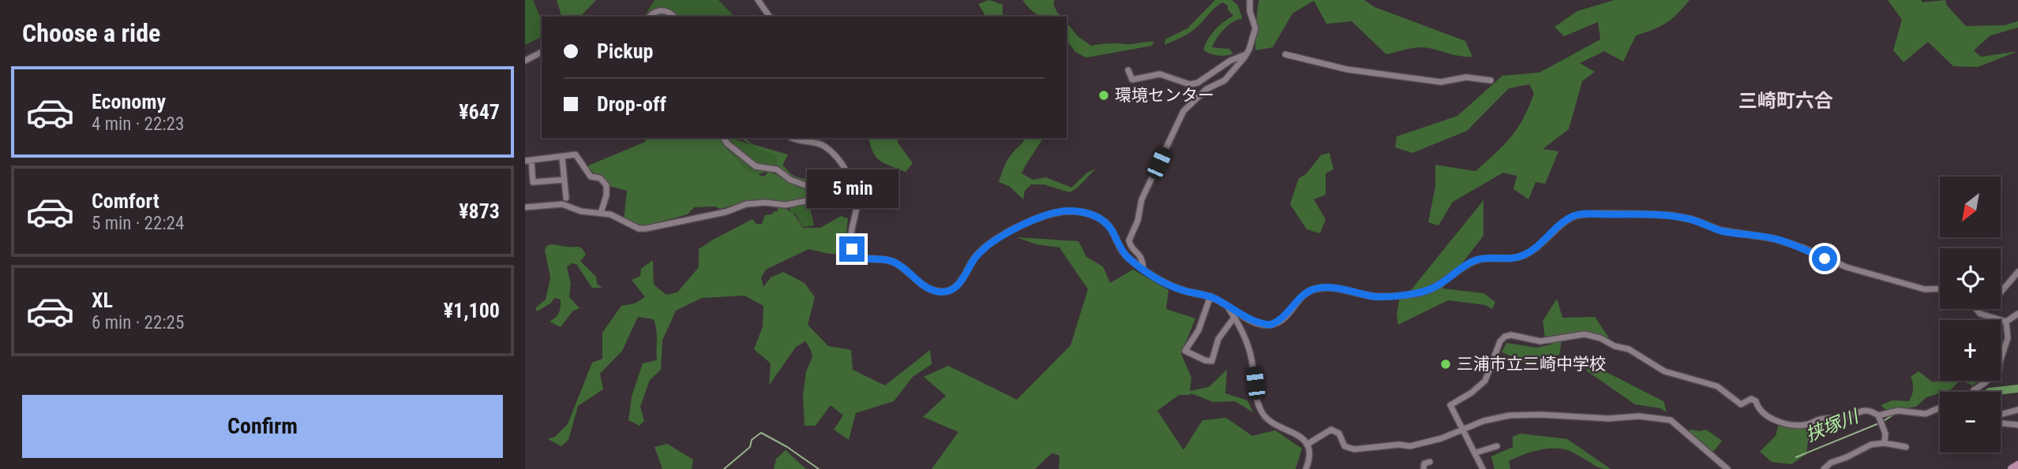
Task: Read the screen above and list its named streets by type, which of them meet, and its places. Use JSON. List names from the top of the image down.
{
  "districts": ["三崎町六合"],
  "water": ["挟塚川"],
  "places": ["環境センター", "三浦市立三崎中学校"],
  "north": "bottom left",
  "page": {
    "heading": "Choose a ride",
    "banner": ["Pickup", "Drop-off"],
    "list": [
      {
        "name": "Economy",
        "note": "4 min · 22:23",
        "value": "¥647"
      },
      {
        "name": "Comfort",
        "note": "5 min · 22:24",
        "value": "¥873"
      },
      {
        "name": "XL",
        "note": "6 min · 22:25",
        "value": "¥1,100"
      }
    ],
    "bubble": "5 min",
    "map_buttons": ["+", "−"],
    "buttons": "Confirm"
  }
}
